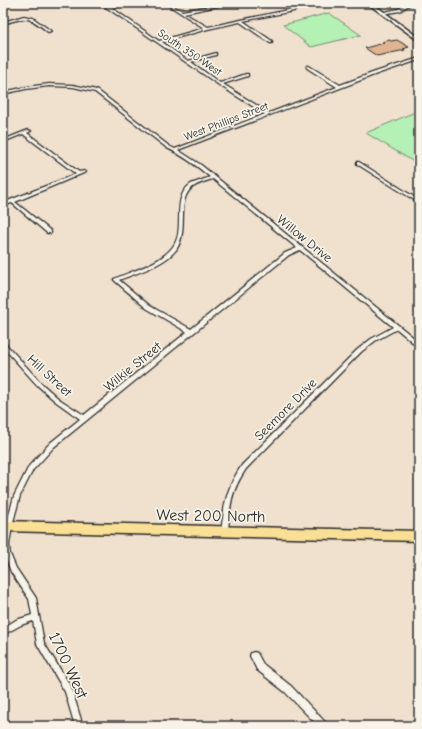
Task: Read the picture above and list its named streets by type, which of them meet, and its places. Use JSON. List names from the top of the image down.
{
  "streets": {
    "main road": ["West 200 North"],
    "street": [
      "South 350 West",
      "West Phillips Street",
      "Willow Drive",
      "Wilkie Street",
      "Hill Street",
      "Seemore Drive",
      "1700 West"
    ]
  },
  "crossings": [
    ["South 350 West", "West Phillips Street"],
    ["West Phillips Street", "Willow Drive"],
    ["Willow Drive", "Wilkie Street"],
    ["Willow Drive", "Seemore Drive"],
    ["Wilkie Street", "Hill Street"],
    ["Wilkie Street", "West 200 North"],
    ["Wilkie Street", "1700 West"],
    ["Seemore Drive", "West 200 North"],
    ["West 200 North", "1700 West"]
  ]
}
